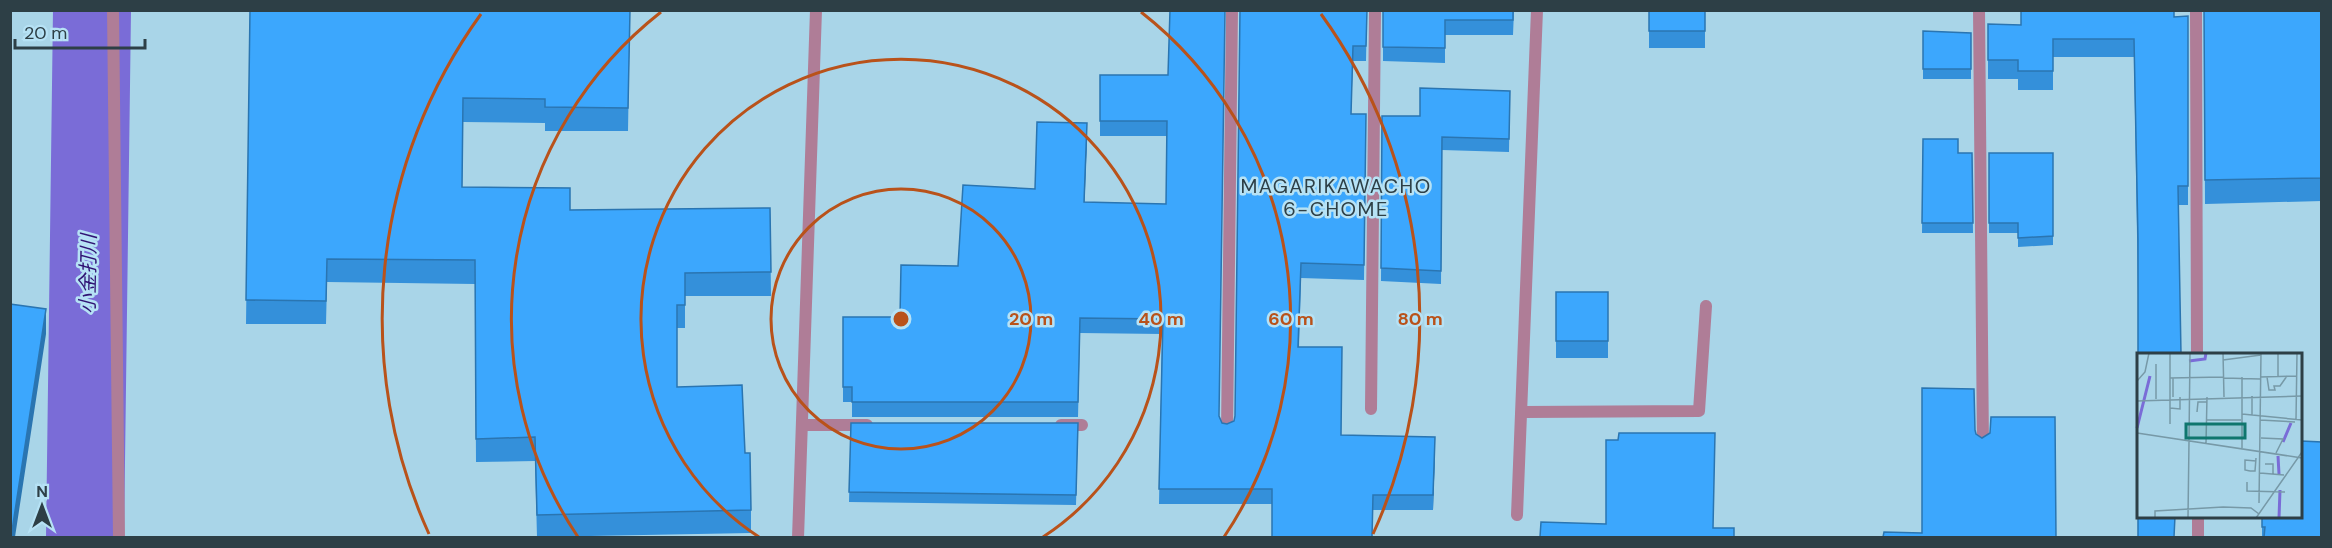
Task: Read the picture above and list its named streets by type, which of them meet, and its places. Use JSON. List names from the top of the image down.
{
  "districts": ["MAGARIKAWACHO 6-CHOME"],
  "water": ["小金打川"],
  "scale_bar": "20 m",
  "north": "top",
  "rings": [
    "20 m",
    "40 m",
    "60 m",
    "80 m"
  ]
}
